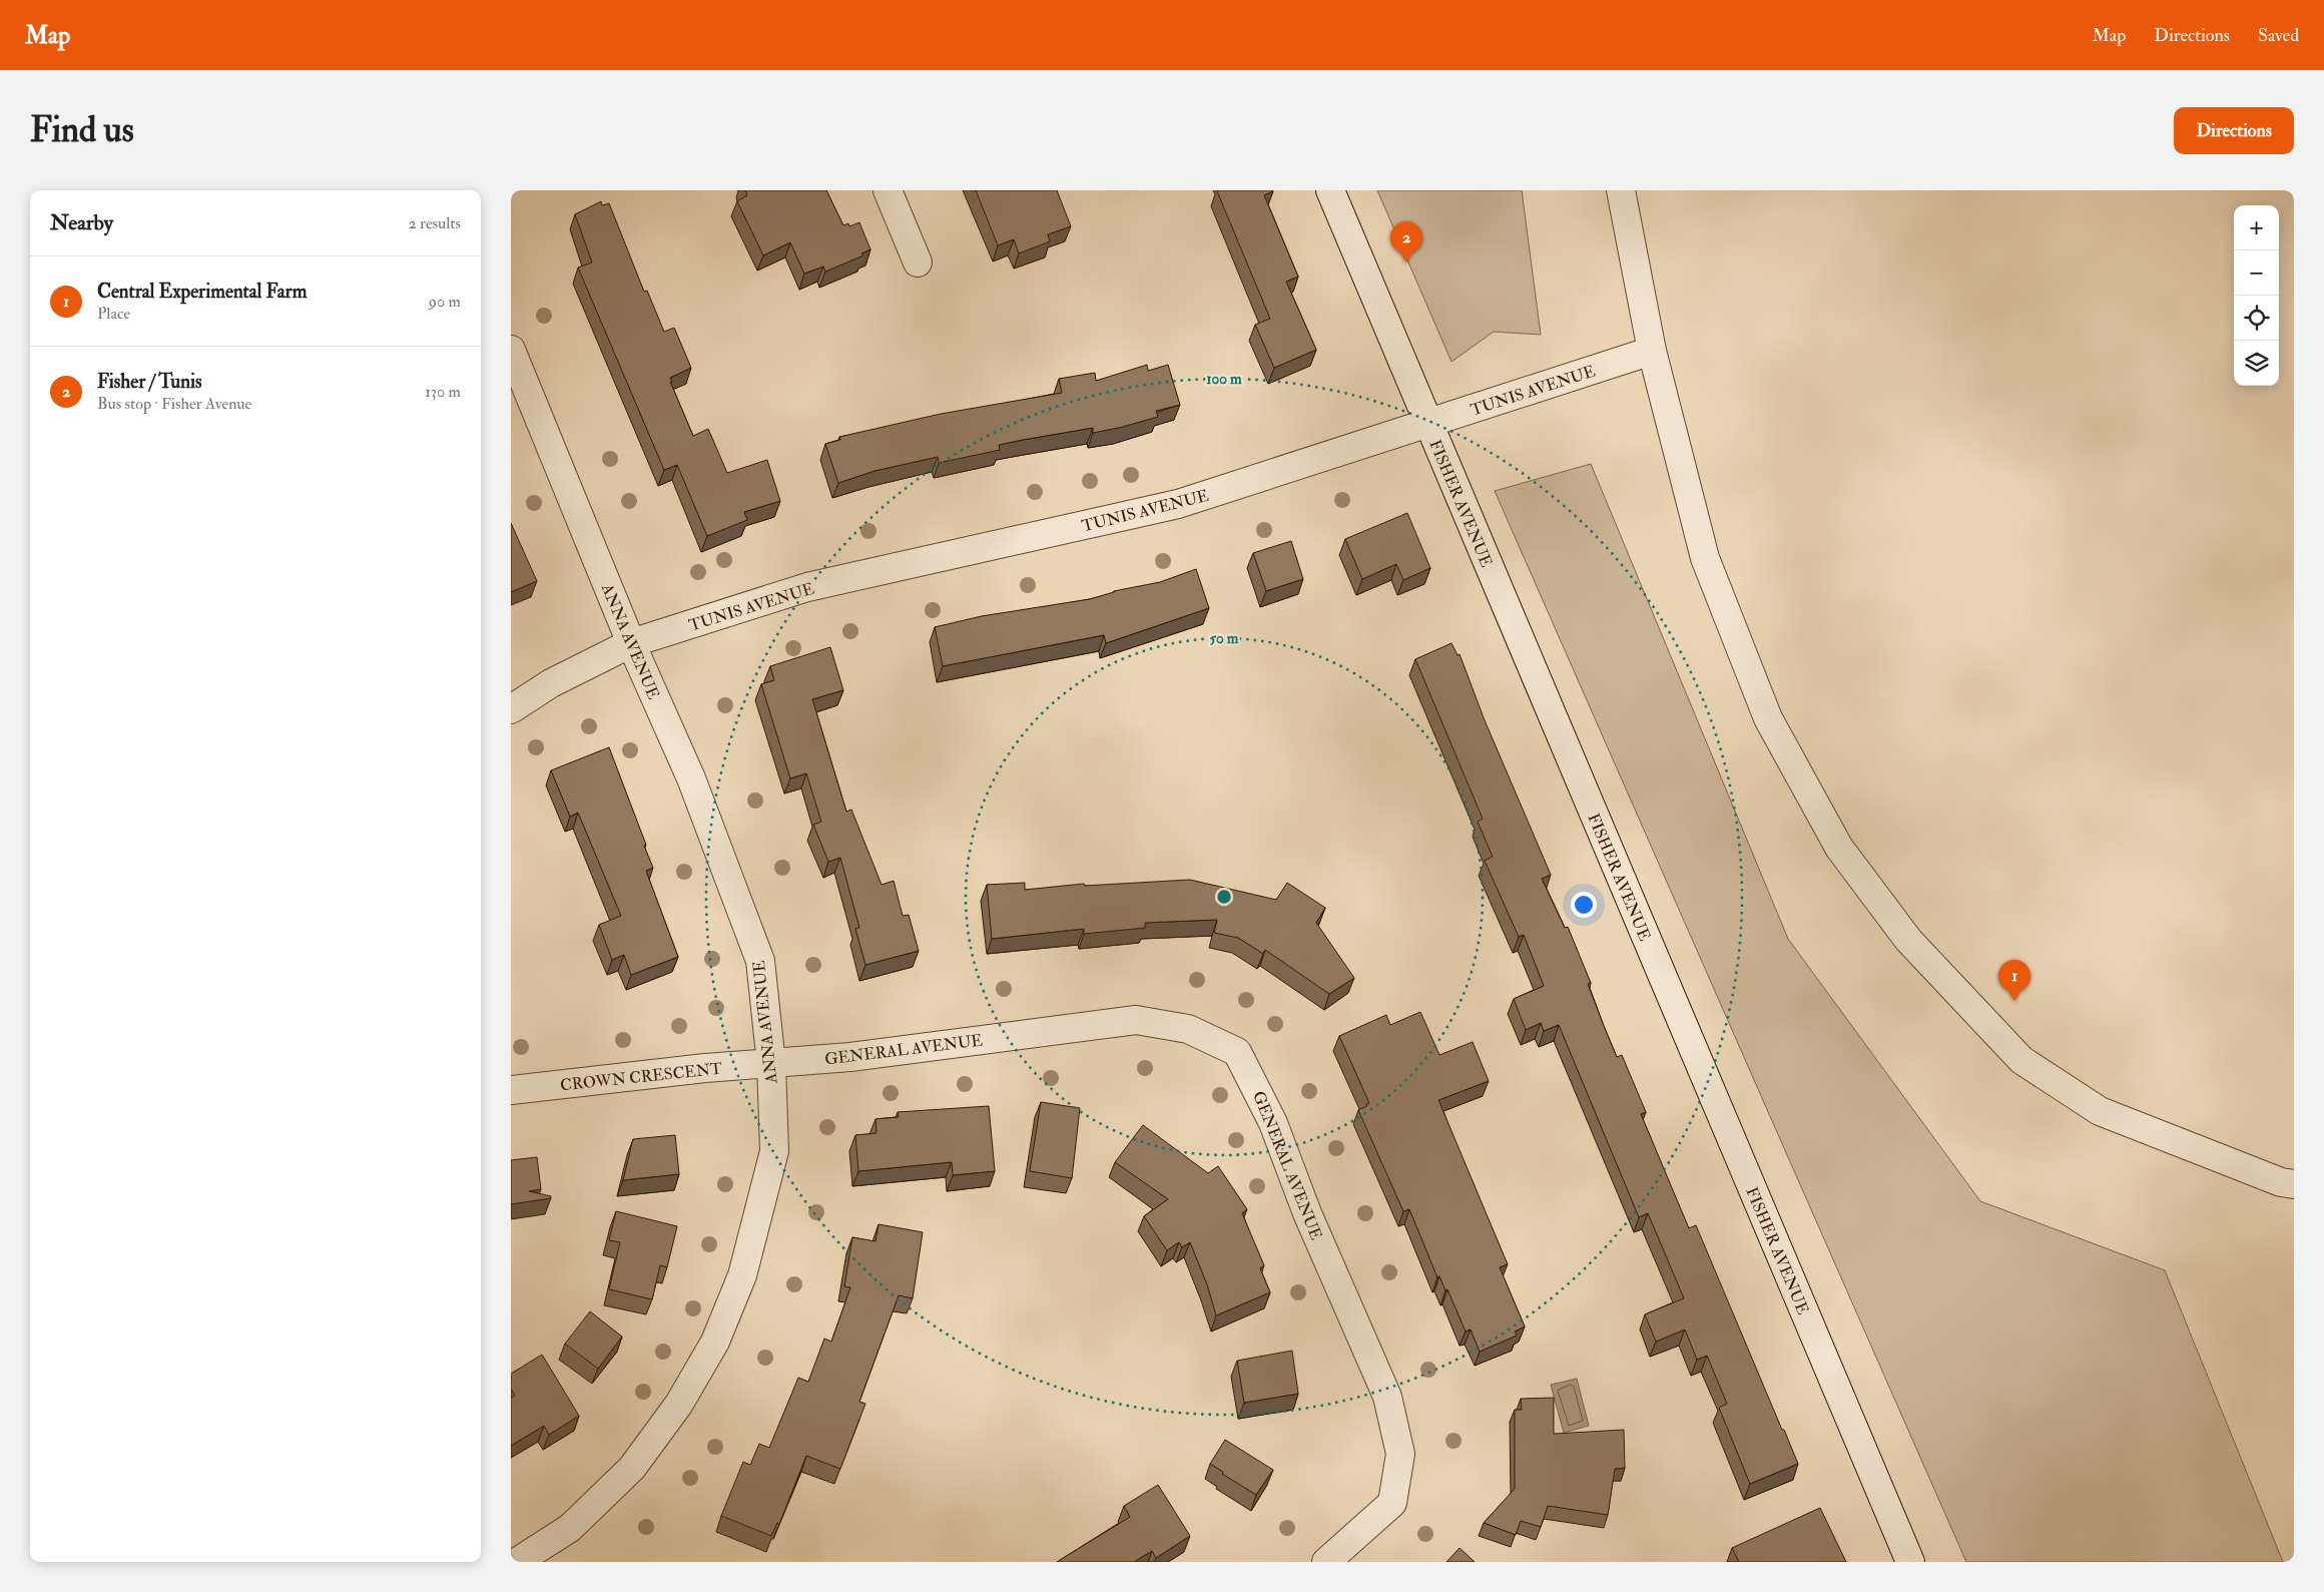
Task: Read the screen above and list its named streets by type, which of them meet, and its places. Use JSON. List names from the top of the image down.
{
  "streets": {
    "street": [
      "TUNIS AVENUE",
      "FISHER AVENUE",
      "ANNA AVENUE",
      "GENERAL AVENUE",
      "CROWN CRESCENT"
    ]
  },
  "crossings": [
    ["TUNIS AVENUE", "FISHER AVENUE"],
    ["TUNIS AVENUE", "ANNA AVENUE"],
    ["ANNA AVENUE", "GENERAL AVENUE"],
    ["ANNA AVENUE", "CROWN CRESCENT"],
    ["GENERAL AVENUE", "CROWN CRESCENT"]
  ],
  "page": {
    "header": "Map",
    "nav": ["Map", "Directions", "Saved"],
    "buttons": "Directions",
    "title": "Find us",
    "heading": ["Nearby", "2 results"],
    "map_buttons": ["+", "−"],
    "pins": ["2", "1"],
    "list": [
      {
        "mark": "1",
        "name": "Central Experimental Farm",
        "note": "Place",
        "value": "90 m"
      },
      {
        "mark": "2",
        "name": "Fisher / Tunis",
        "note": "Bus stop · Fisher Avenue",
        "value": "130 m"
      }
    ]
  },
  "rings": ["100 m", "50 m"]
}
